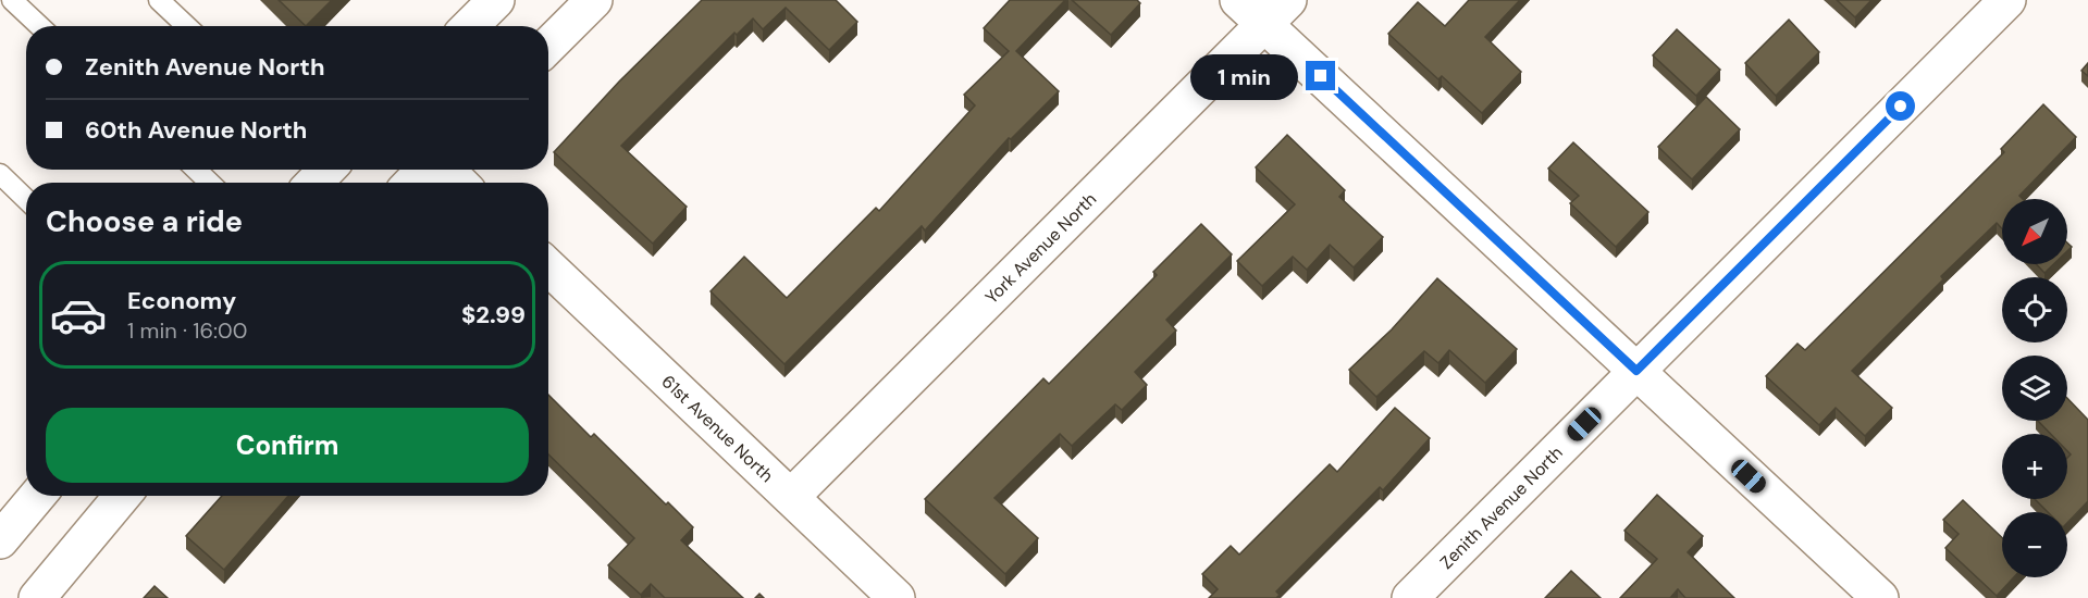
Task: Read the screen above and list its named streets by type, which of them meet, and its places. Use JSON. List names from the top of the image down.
{
  "streets": {
    "street": ["York Avenue North", "61st Avenue North", "Zenith Avenue North"]
  },
  "crossings": [
    ["York Avenue North", "61st Avenue North"]
  ],
  "north": "bottom left",
  "page": {
    "banner": ["Zenith Avenue North", "60th Avenue North"],
    "bubble": "1 min",
    "heading": "Choose a ride",
    "map_buttons": ["+", "−"],
    "list": [
      {
        "name": "Economy",
        "note": "1 min · 16:00",
        "value": "$2.99"
      }
    ],
    "buttons": "Confirm"
  }
}
